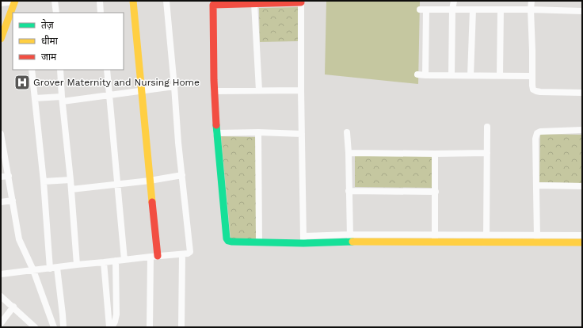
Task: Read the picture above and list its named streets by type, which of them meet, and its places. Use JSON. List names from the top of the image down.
{
  "places": {
    "hospital": ["Grover Maternity and Nursing Home"]
  },
  "legend": ["तेज़", "धीमा", "जाम"]
}
